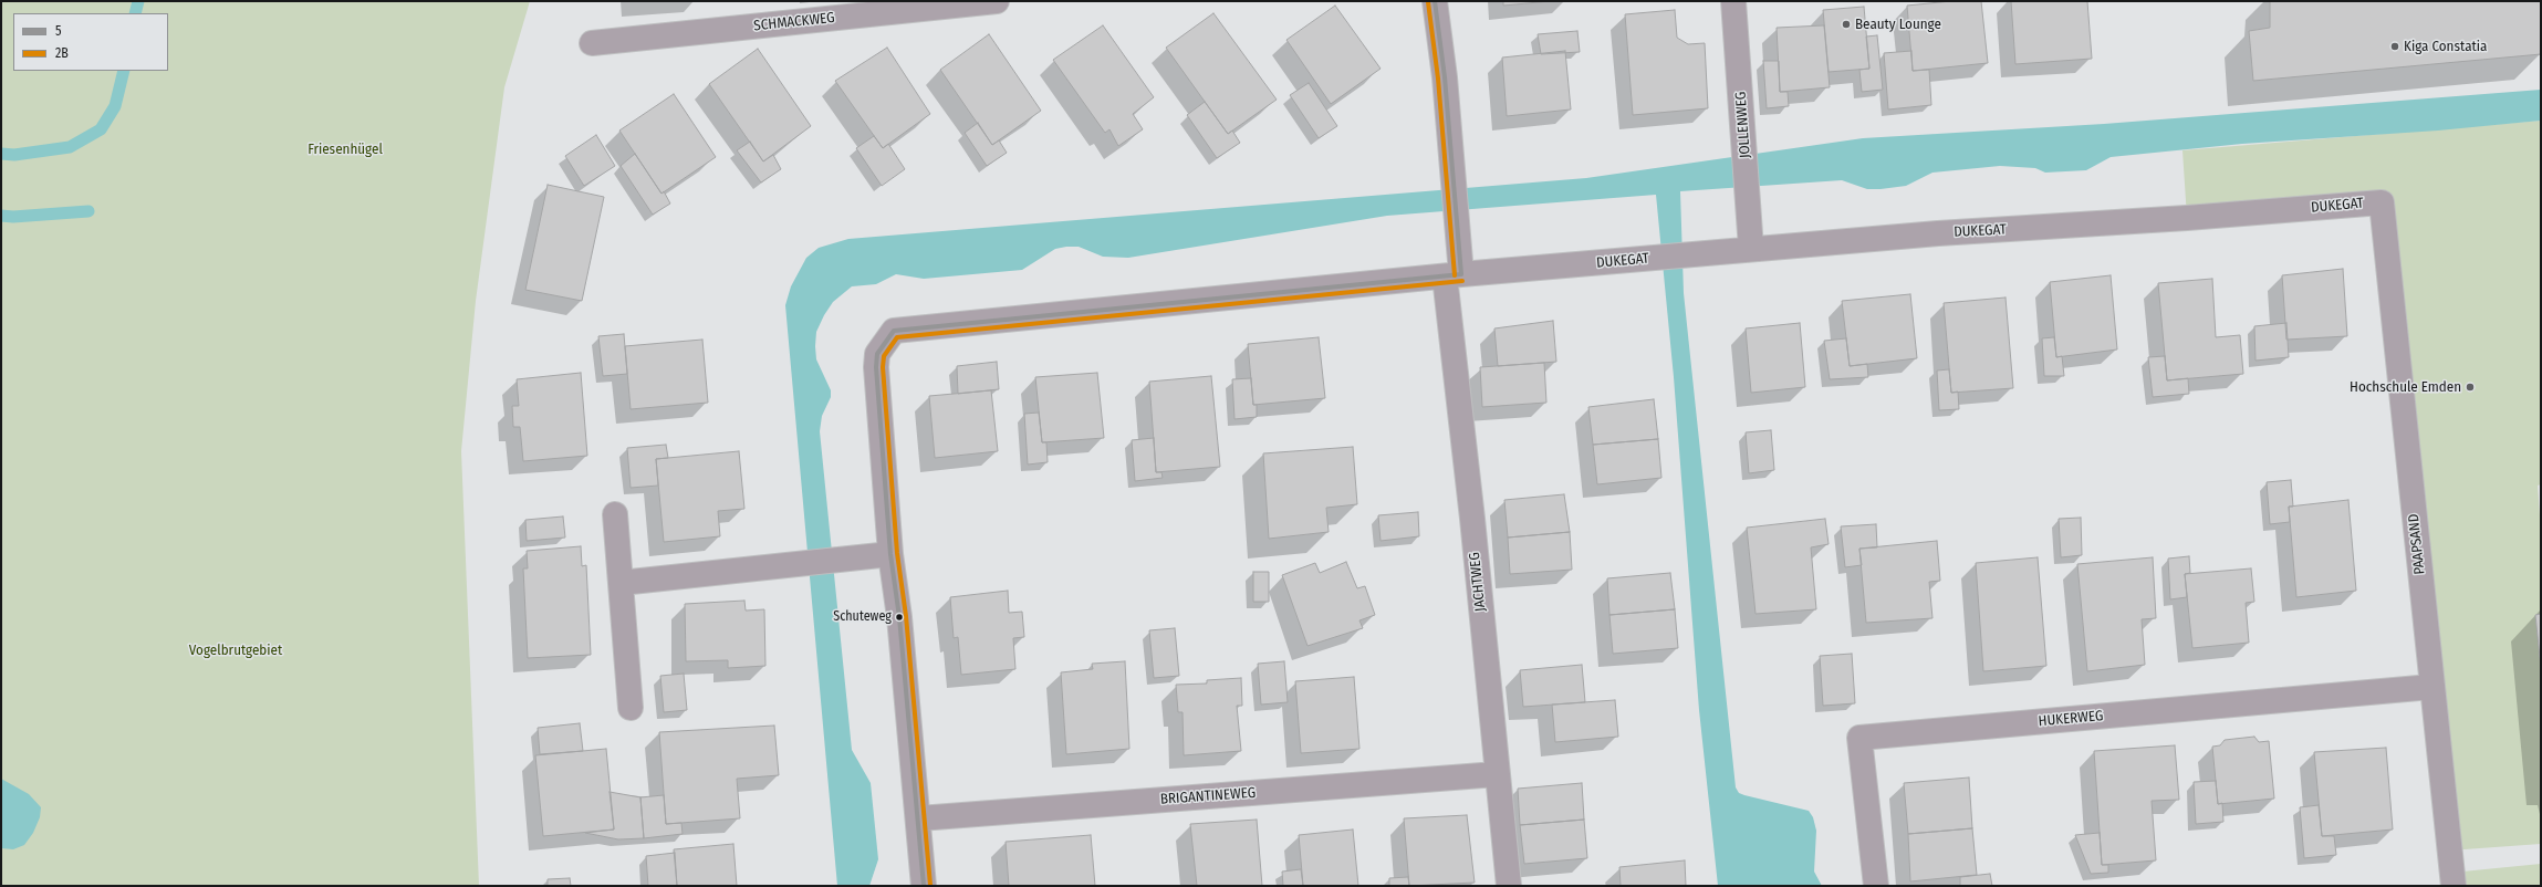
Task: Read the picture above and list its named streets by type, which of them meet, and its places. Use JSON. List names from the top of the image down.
{
  "streets": {
    "street": [
      "SCHMACKWEG",
      "JOLLENWEG",
      "DUKEGAT",
      "PAAPSAND",
      "JACHTWEG",
      "HUKERWEG",
      "BRIGANTINEWEG"
    ]
  },
  "crossings": [
    ["JOLLENWEG", "DUKEGAT"],
    ["DUKEGAT", "PAAPSAND"],
    ["DUKEGAT", "JACHTWEG"],
    ["PAAPSAND", "HUKERWEG"],
    ["JACHTWEG", "BRIGANTINEWEG"]
  ],
  "parks": ["Friesenhügel", "Vogelbrutgebiet"],
  "places": [
    "Beauty Lounge",
    "Kiga Constatia",
    "Hochschule Emden",
    "Schuteweg"
  ],
  "lines": ["transit line 5", "transit line 2B"],
  "legend": ["5", "2B"]
}
